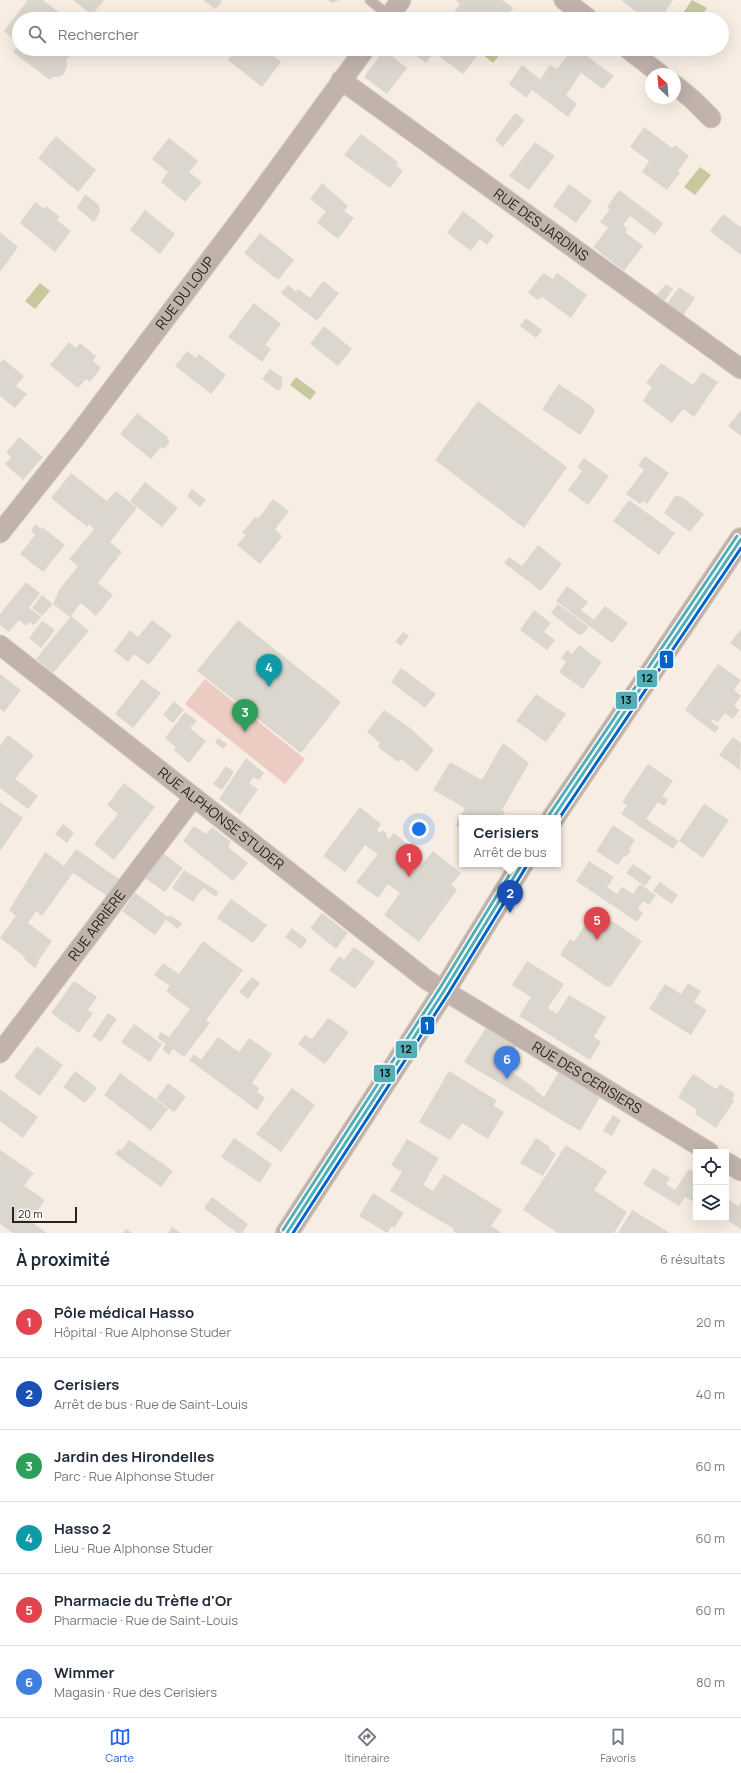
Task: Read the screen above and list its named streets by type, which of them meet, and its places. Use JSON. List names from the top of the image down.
{
  "streets": {
    "street": [
      "RUE DES JARDINS",
      "RUE DU LOUP",
      "RUE ALPHONSE STUDER",
      "RUE ARRIÈRE",
      "RUE DES CERISIERS"
    ]
  },
  "crossings": [
    ["RUE DES JARDINS", "RUE DU LOUP"],
    ["RUE ALPHONSE STUDER", "RUE ARRIÈRE"],
    ["RUE ALPHONSE STUDER", "RUE DES CERISIERS"]
  ],
  "lines": ["transit line 13", "transit line 12", "transit line 1"],
  "scale_bar": "20 m",
  "north": "top left",
  "page": {
    "search": "Rechercher",
    "pins": [
      "4",
      "3",
      "1",
      "2",
      "5",
      "6"
    ],
    "popup": ["Cerisiers", "Arrêt de bus"],
    "scale": "20 m",
    "heading": ["À proximité", "6 résultats"],
    "list": [
      {
        "mark": "1",
        "name": "Pôle médical Hasso",
        "note": "Hôpital · Rue Alphonse Studer",
        "value": "20 m"
      },
      {
        "mark": "2",
        "name": "Cerisiers",
        "note": "Arrêt de bus · Rue de Saint-Louis",
        "value": "40 m"
      },
      {
        "mark": "3",
        "name": "Jardin des Hirondelles",
        "note": "Parc · Rue Alphonse Studer",
        "value": "60 m"
      },
      {
        "mark": "4",
        "name": "Hasso 2",
        "note": "Lieu · Rue Alphonse Studer",
        "value": "60 m"
      },
      {
        "mark": "5",
        "name": "Pharmacie du Trèfle d'Or",
        "note": "Pharmacie · Rue de Saint-Louis",
        "value": "60 m"
      },
      {
        "mark": "6",
        "name": "Wimmer",
        "note": "Magasin · Rue des Cerisiers",
        "value": "80 m"
      }
    ],
    "nav": ["Carte", "Itinéraire", "Favoris"]
  }
}
